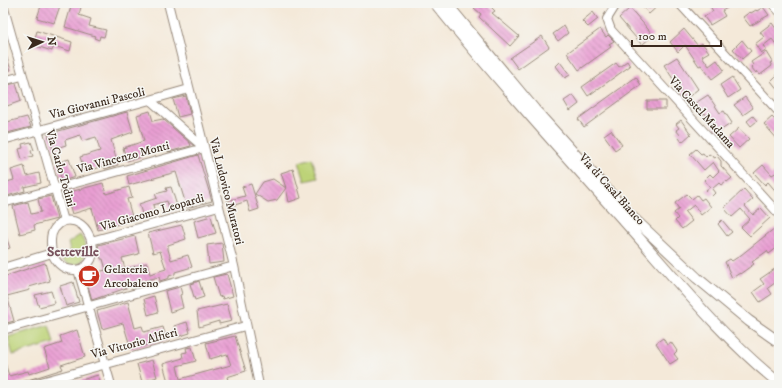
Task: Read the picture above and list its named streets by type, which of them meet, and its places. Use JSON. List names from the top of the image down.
{
  "streets": {
    "main road": ["Via di Casal Bianco"],
    "street": [
      "Via Giovanni Pascoli",
      "Via Castel Madama",
      "Via Vincenzo Monti",
      "Via Carlo Todini",
      "Via Ludovico Muratori",
      "Via Giacomo Leopardi",
      "Via Vittorio Alfieri"
    ]
  },
  "crossings": [
    ["Via Giovanni Pascoli", "Via Vincenzo Monti"],
    ["Via Giovanni Pascoli", "Via Carlo Todini"],
    ["Via Giovanni Pascoli", "Via Ludovico Muratori"],
    ["Via Vincenzo Monti", "Via Carlo Todini"],
    ["Via Vincenzo Monti", "Via Ludovico Muratori"],
    ["Via Carlo Todini", "Via Giacomo Leopardi"],
    ["Via Ludovico Muratori", "Via Giacomo Leopardi"],
    ["Via Ludovico Muratori", "Via Vittorio Alfieri"]
  ],
  "districts": ["Setteville"],
  "places": {
    "cafe": ["Gelateria Arcobaleno"]
  },
  "scale_bar": "100 m",
  "north": "right"
}
